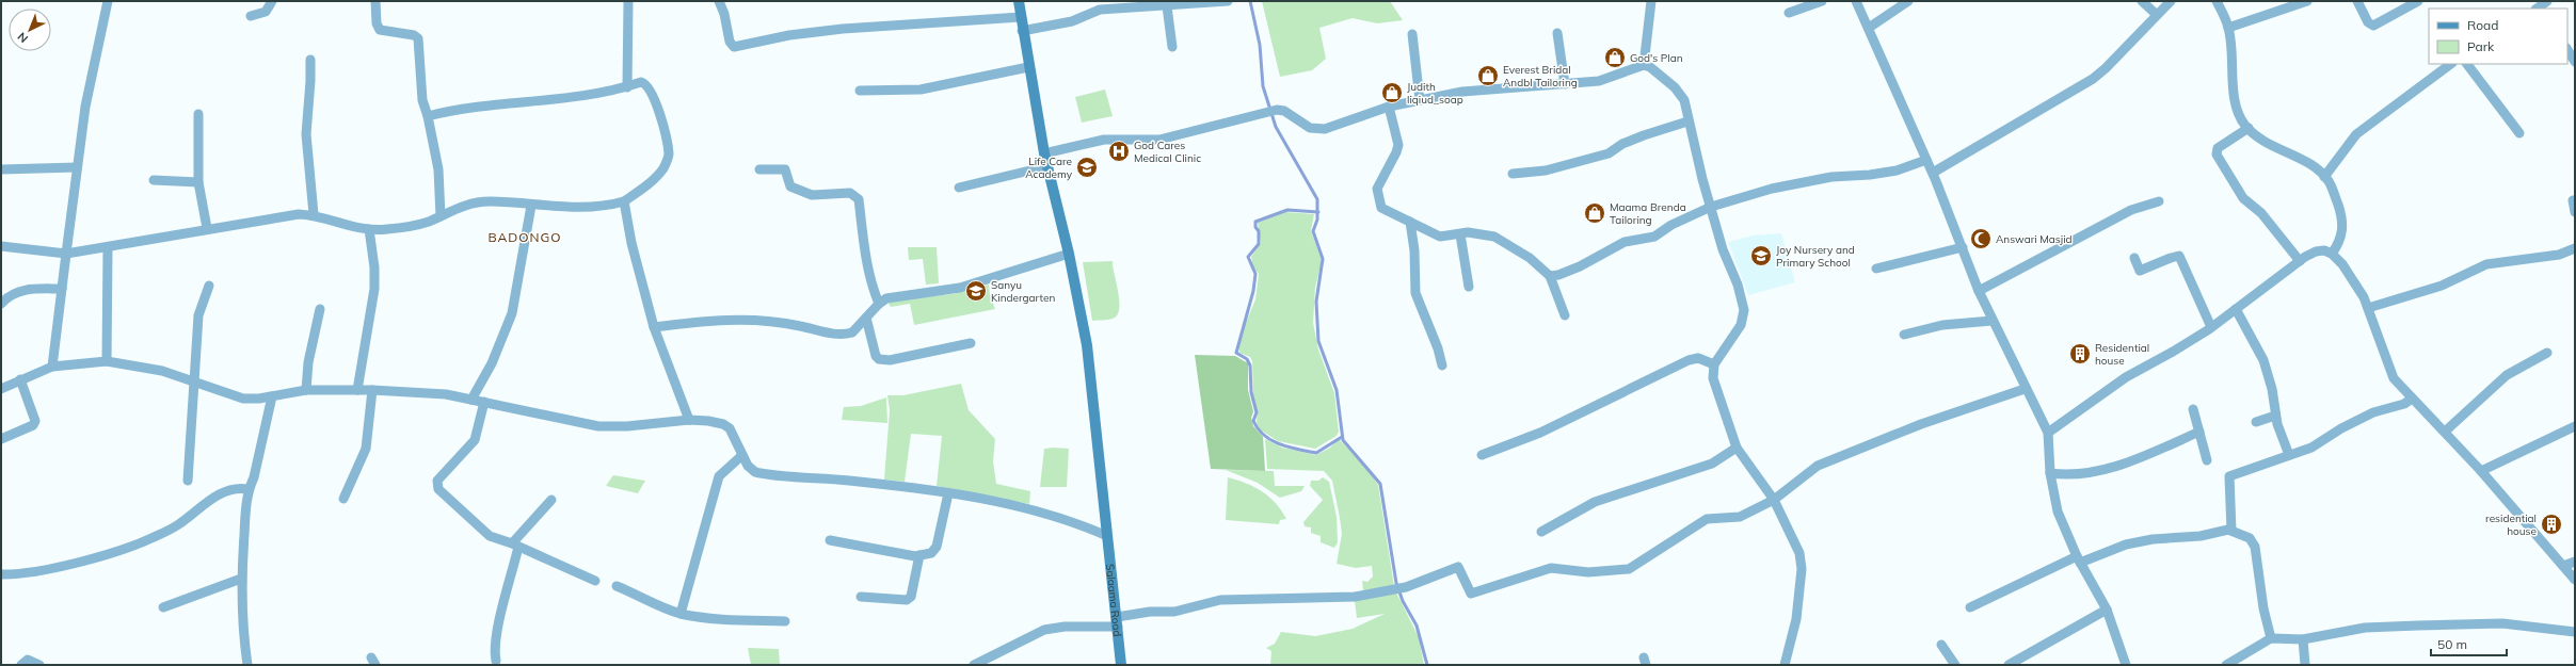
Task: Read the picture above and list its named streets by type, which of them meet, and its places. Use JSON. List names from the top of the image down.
{
  "streets": {
    "main road": ["Salaama Road"]
  },
  "districts": ["BADONGO"],
  "places": {
    "shop": [
      "God's Plan",
      "Everest Bridal Andbl Tailoring",
      "Judith liqiud_soap",
      "Maama Brenda Tailoring"
    ],
    "hospital": ["God Cares Medical Clinic"],
    "school or university": ["Life Care Academy", "Joy Nursery and Primary School", "Sanyu Kindergarten"],
    "mosque": ["Answari Masjid"],
    "building": ["Residential house", "residential house"]
  },
  "legend": ["Road", "Park"],
  "scale_bar": "50 m",
  "north": "bottom left"
}
